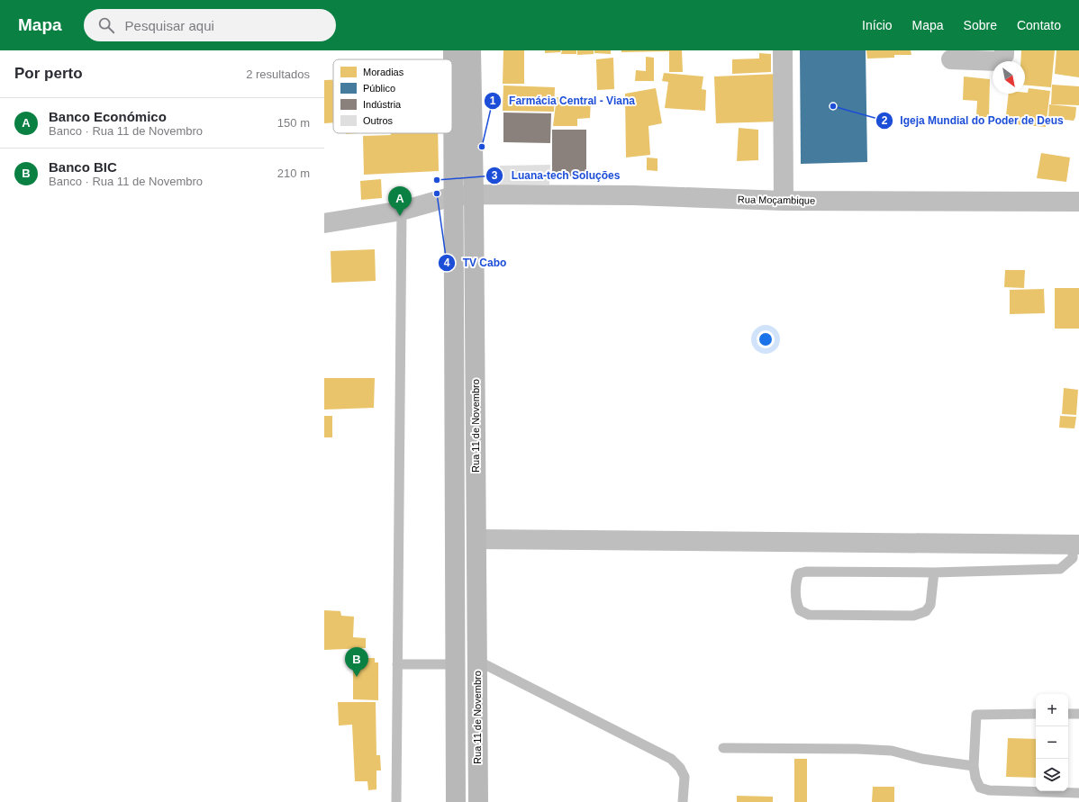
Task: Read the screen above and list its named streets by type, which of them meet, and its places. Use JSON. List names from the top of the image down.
{
  "streets": {
    "main road": ["Rua 11 de Novembro"],
    "street": ["Rua Moçambique"]
  },
  "crossings": [
    ["Rua Moçambique", "Rua 11 de Novembro"]
  ],
  "places": [
    "Igeja Mundial do Poder de Deus",
    "Farmácia Central - Viana",
    "Luana-tech Soluções",
    "TV Cabo"
  ],
  "legend": [
    "Moradias",
    "Público",
    "Indústria",
    "Outros"
  ],
  "north": "bottom right",
  "page": {
    "header": "Mapa",
    "search": "Pesquisar aqui",
    "nav": [
      "Início",
      "Mapa",
      "Sobre",
      "Contato"
    ],
    "heading": ["Por perto", "2 resultados"],
    "list": [
      {
        "mark": "A",
        "name": "Banco Económico",
        "note": "Banco · Rua 11 de Novembro",
        "value": "150 m"
      },
      {
        "mark": "B",
        "name": "Banco BIC",
        "note": "Banco · Rua 11 de Novembro",
        "value": "210 m"
      }
    ],
    "pins": ["A", "B"],
    "map_buttons": ["+", "−"]
  }
}
